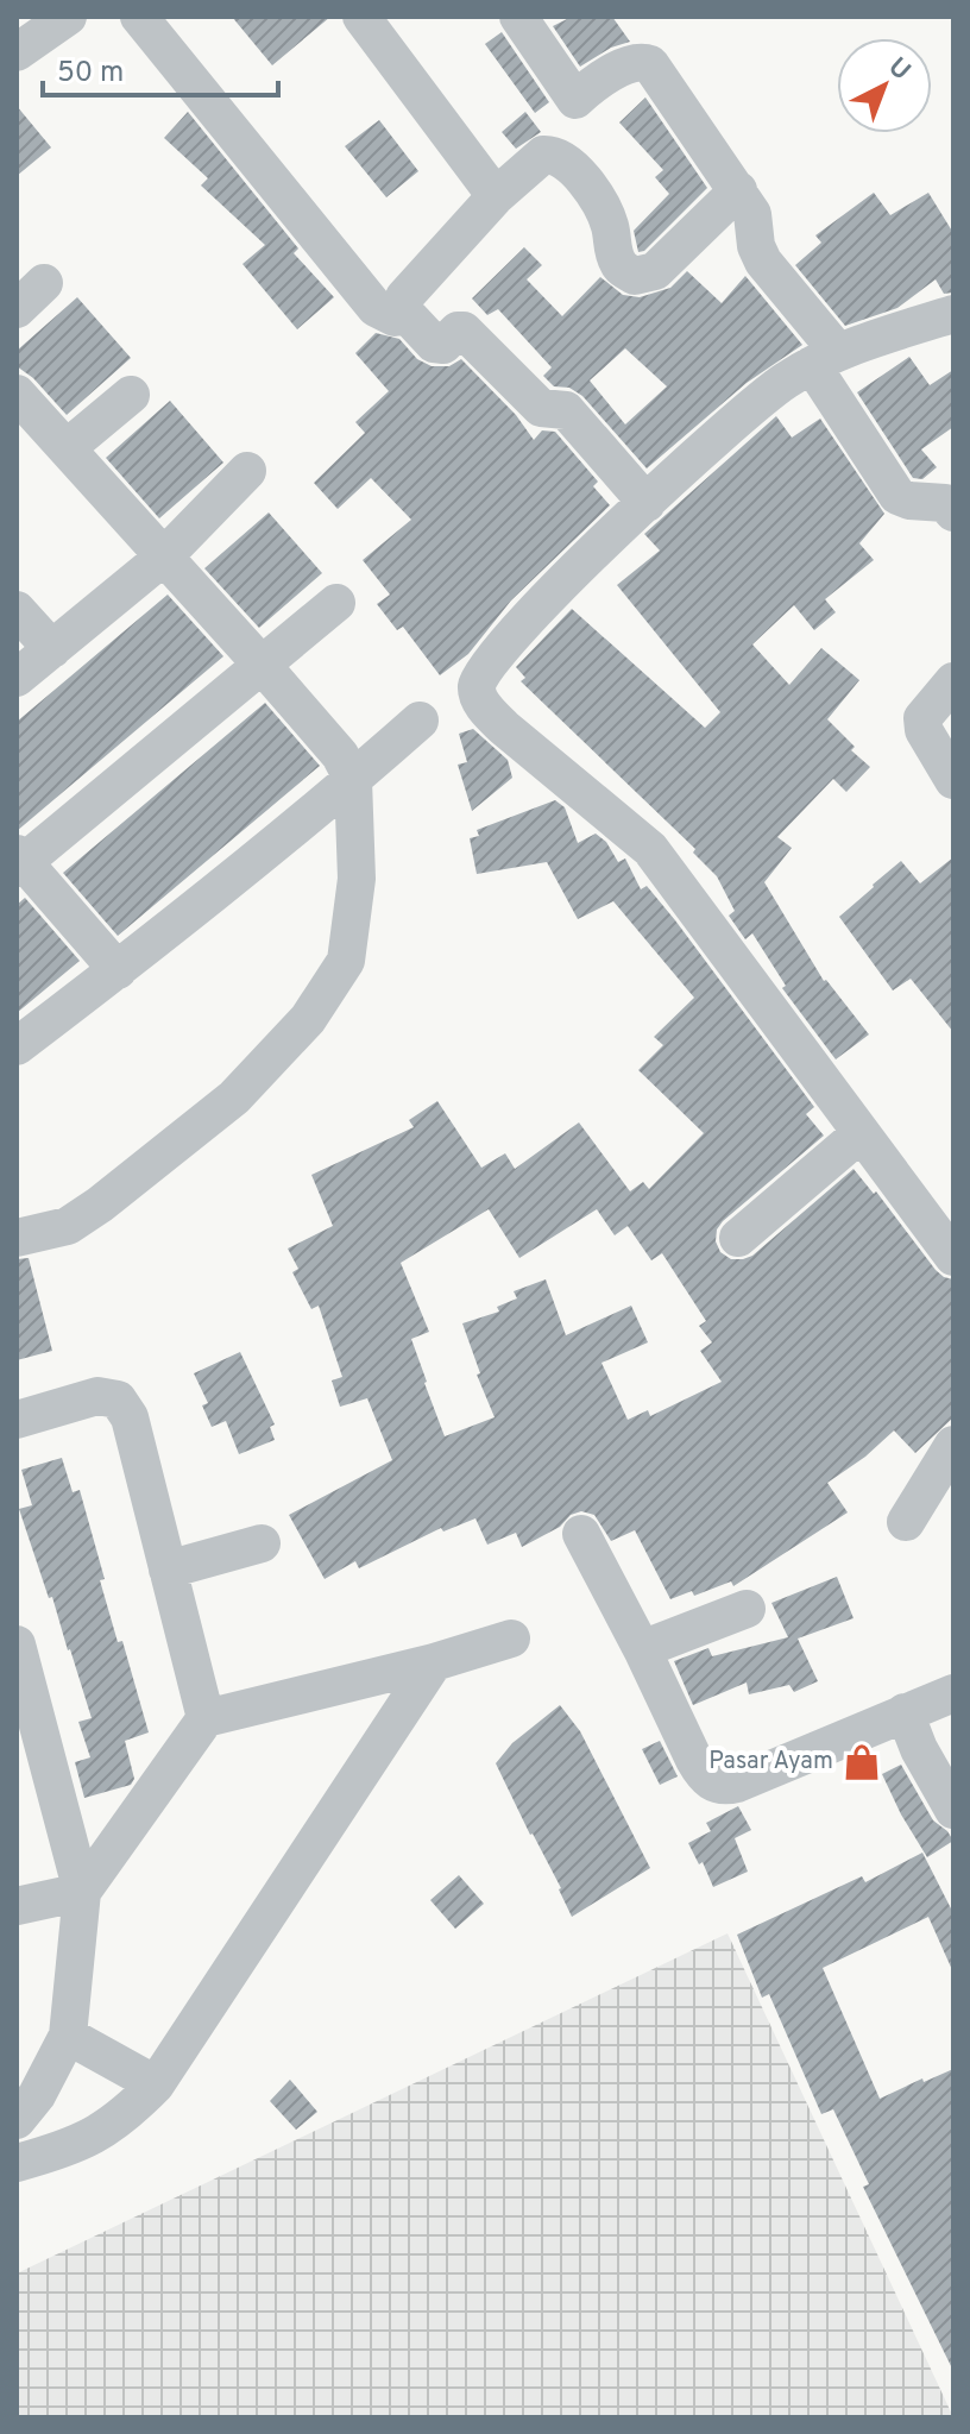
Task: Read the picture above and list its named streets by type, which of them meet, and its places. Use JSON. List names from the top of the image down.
{
  "places": {
    "shop": ["Pasar Ayam"]
  },
  "scale_bar": "50 m",
  "north": "top right"
}
